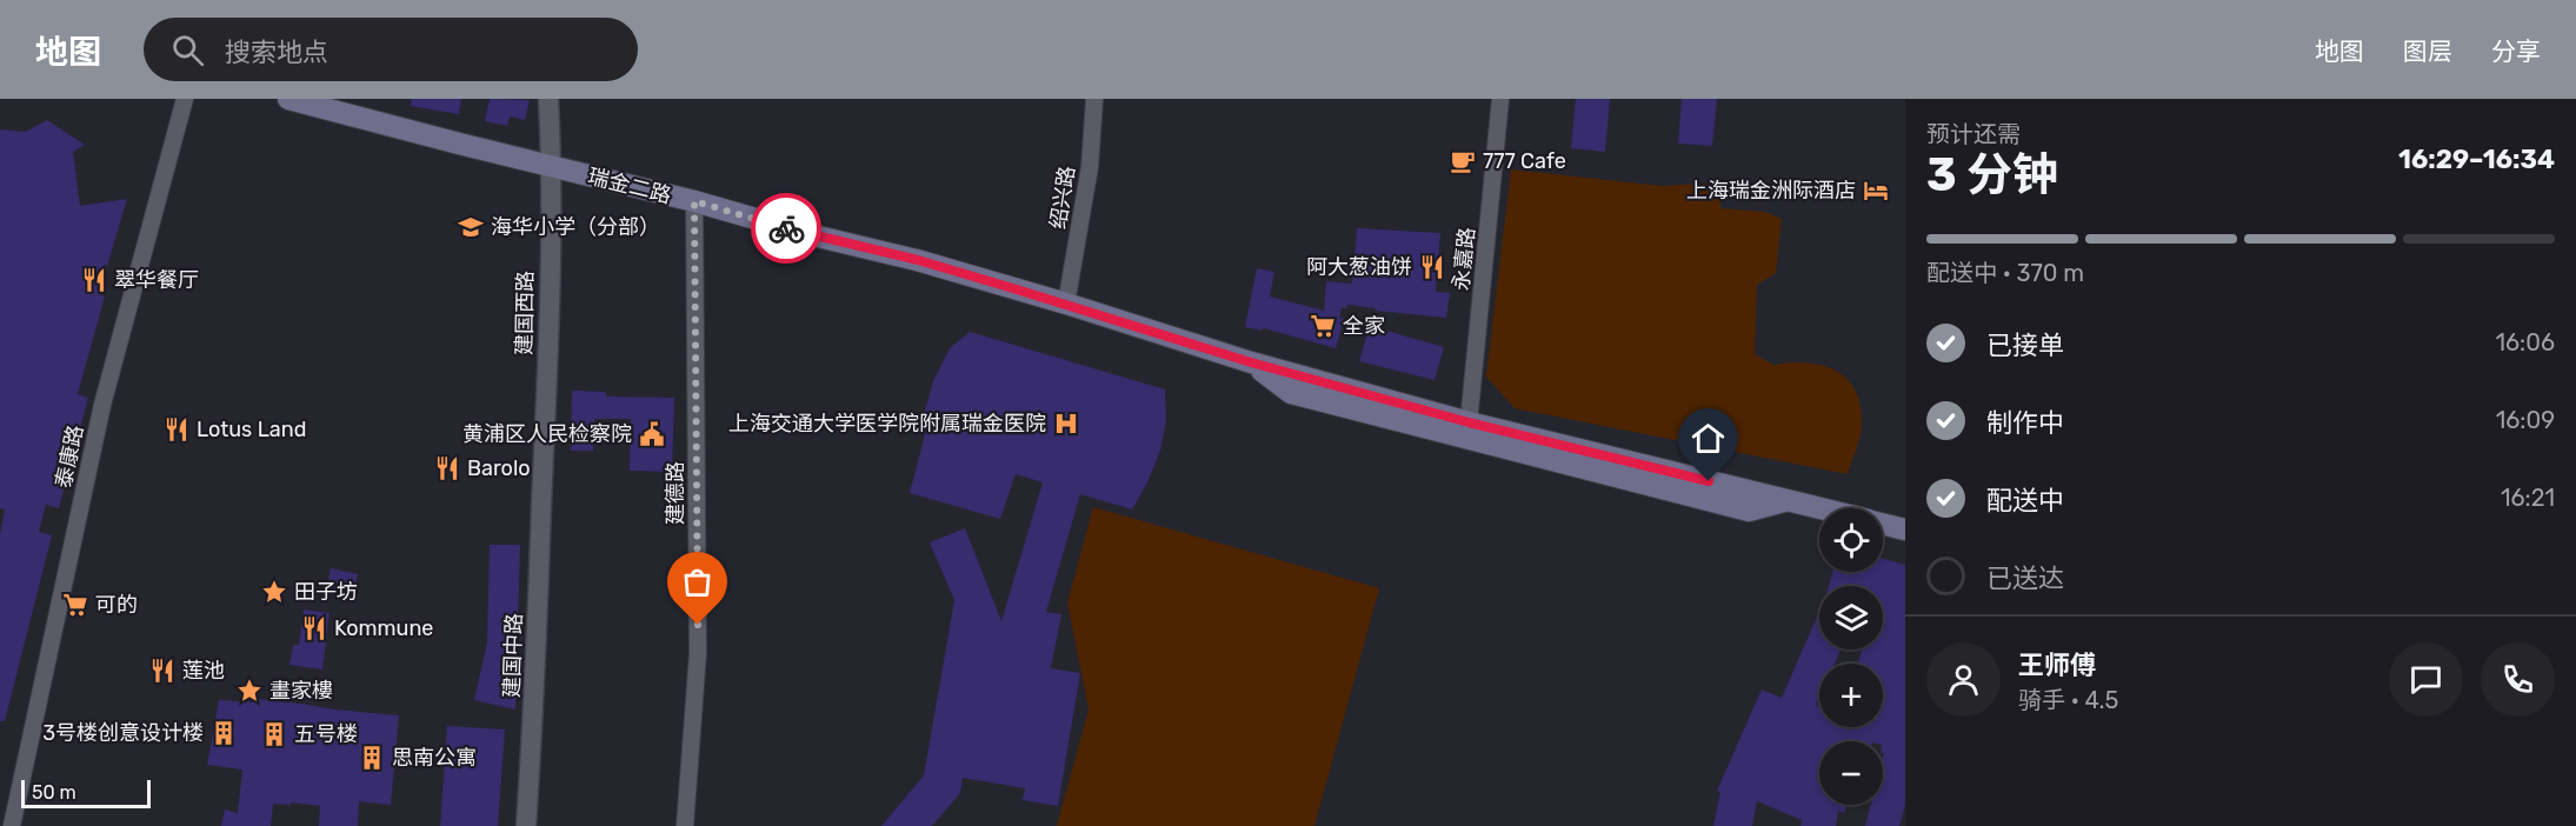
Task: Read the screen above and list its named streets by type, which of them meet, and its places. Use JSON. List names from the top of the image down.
{
  "streets": {
    "main road": ["瑞金二路"],
    "street": [
      "绍兴路",
      "永嘉路",
      "建国西路",
      "泰康路",
      "建德路",
      "建国中路"
    ]
  },
  "crossings": [
    ["瑞金二路", "绍兴路"],
    ["瑞金二路", "永嘉路"],
    ["瑞金二路", "建国西路"],
    ["瑞金二路", "建德路"],
    ["建国西路", "建国中路"]
  ],
  "places": {
    "cafe": ["777 Cafe"],
    "hotel": ["上海瑞金洲际酒店"],
    "school or university": ["海华小学（分部）"],
    "restaurant": [
      "阿大葱油饼",
      "翠华餐厅",
      "Lotus Land",
      "Barolo",
      "Kommune",
      "莲池"
    ],
    "supermarket": ["全家", "可的"],
    "hospital": ["上海交通大学医学院附属瑞金医院"],
    "public building": ["黄浦区人民检察院"],
    "place": ["田子坊", "畫家樓"],
    "building": ["3号楼创意设计楼", "五号楼", "思南公寓"]
  },
  "scale_bar": "50 m",
  "page": {
    "header": "地图",
    "search": "搜索地点",
    "nav": ["地图", "图层", "分享"],
    "heading": ["3 分钟", "预计还需", "16:29–16:34"],
    "panel": ["王师傅", "骑手 · 4.5"],
    "bar": "配送中 · 370 m",
    "list": [
      ["已接单", "16:06"],
      ["制作中", "16:09"],
      ["配送中", "16:21"],
      "已送达"
    ],
    "map_buttons": ["+", "−"],
    "scale": "50 m"
  }
}
